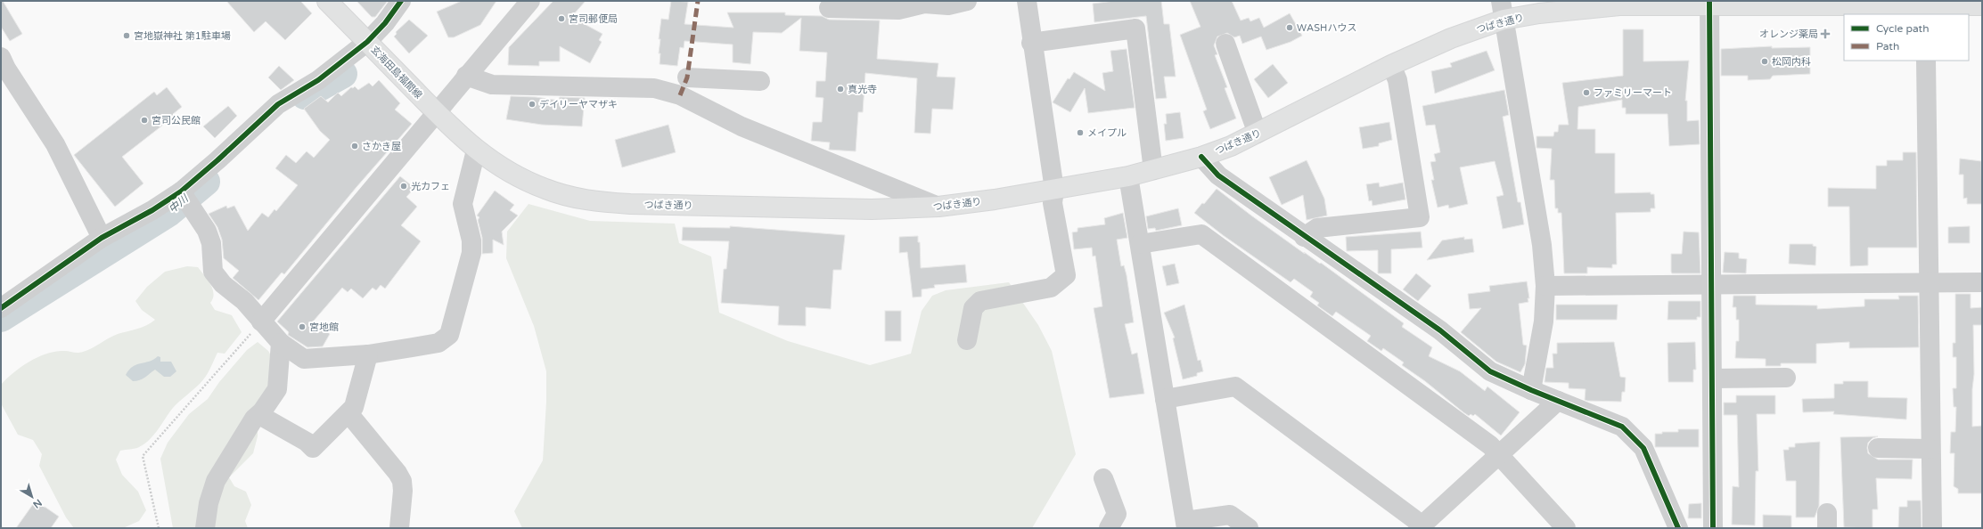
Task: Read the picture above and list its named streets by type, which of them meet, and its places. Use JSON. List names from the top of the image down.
{
  "streets": {
    "main road": ["つばき通り", "玄海田島福間線"]
  },
  "crossings": [
    ["つばき通り", "玄海田島福間線"]
  ],
  "water": ["中川"],
  "places": {
    "other": [
      "宮司郵便局",
      "WASHハウス",
      "宮地嶽神社 第1駐車場",
      "松岡内科",
      "真光寺",
      "ファミリーマート",
      "デイリーヤマザキ",
      "宮司公民館",
      "メイプル",
      "さかき屋",
      "光カフェ",
      "宮地館"
    ],
    "health": ["オレンジ薬局"]
  },
  "legend": ["Cycle path", "Path"],
  "north": "bottom right"
}
